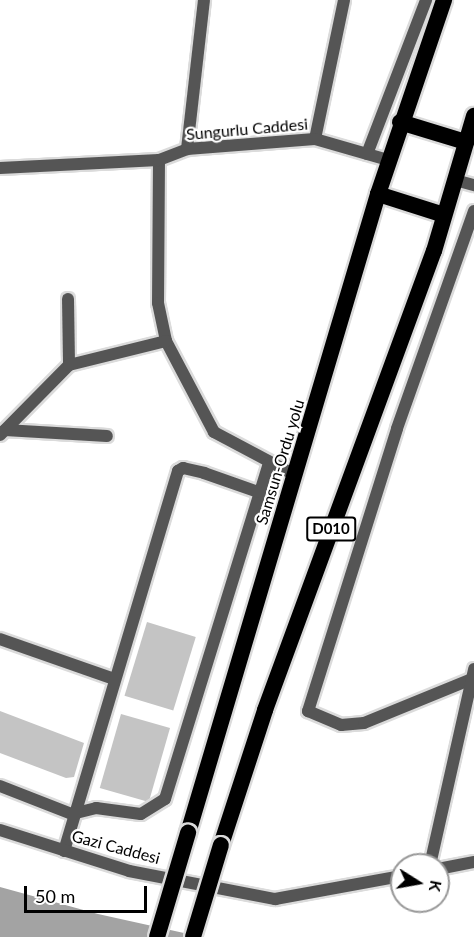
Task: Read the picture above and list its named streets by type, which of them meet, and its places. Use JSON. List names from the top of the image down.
{
  "streets": {
    "highway": ["Samsun-Ordu yolu", "D010"],
    "street": ["Sungurlu Caddesi", "Gazi Caddesi"]
  },
  "crossings": [
    ["Sungurlu Caddesi", "Samsun-Ordu yolu"]
  ],
  "scale_bar": "50 m",
  "north": "right"
}
